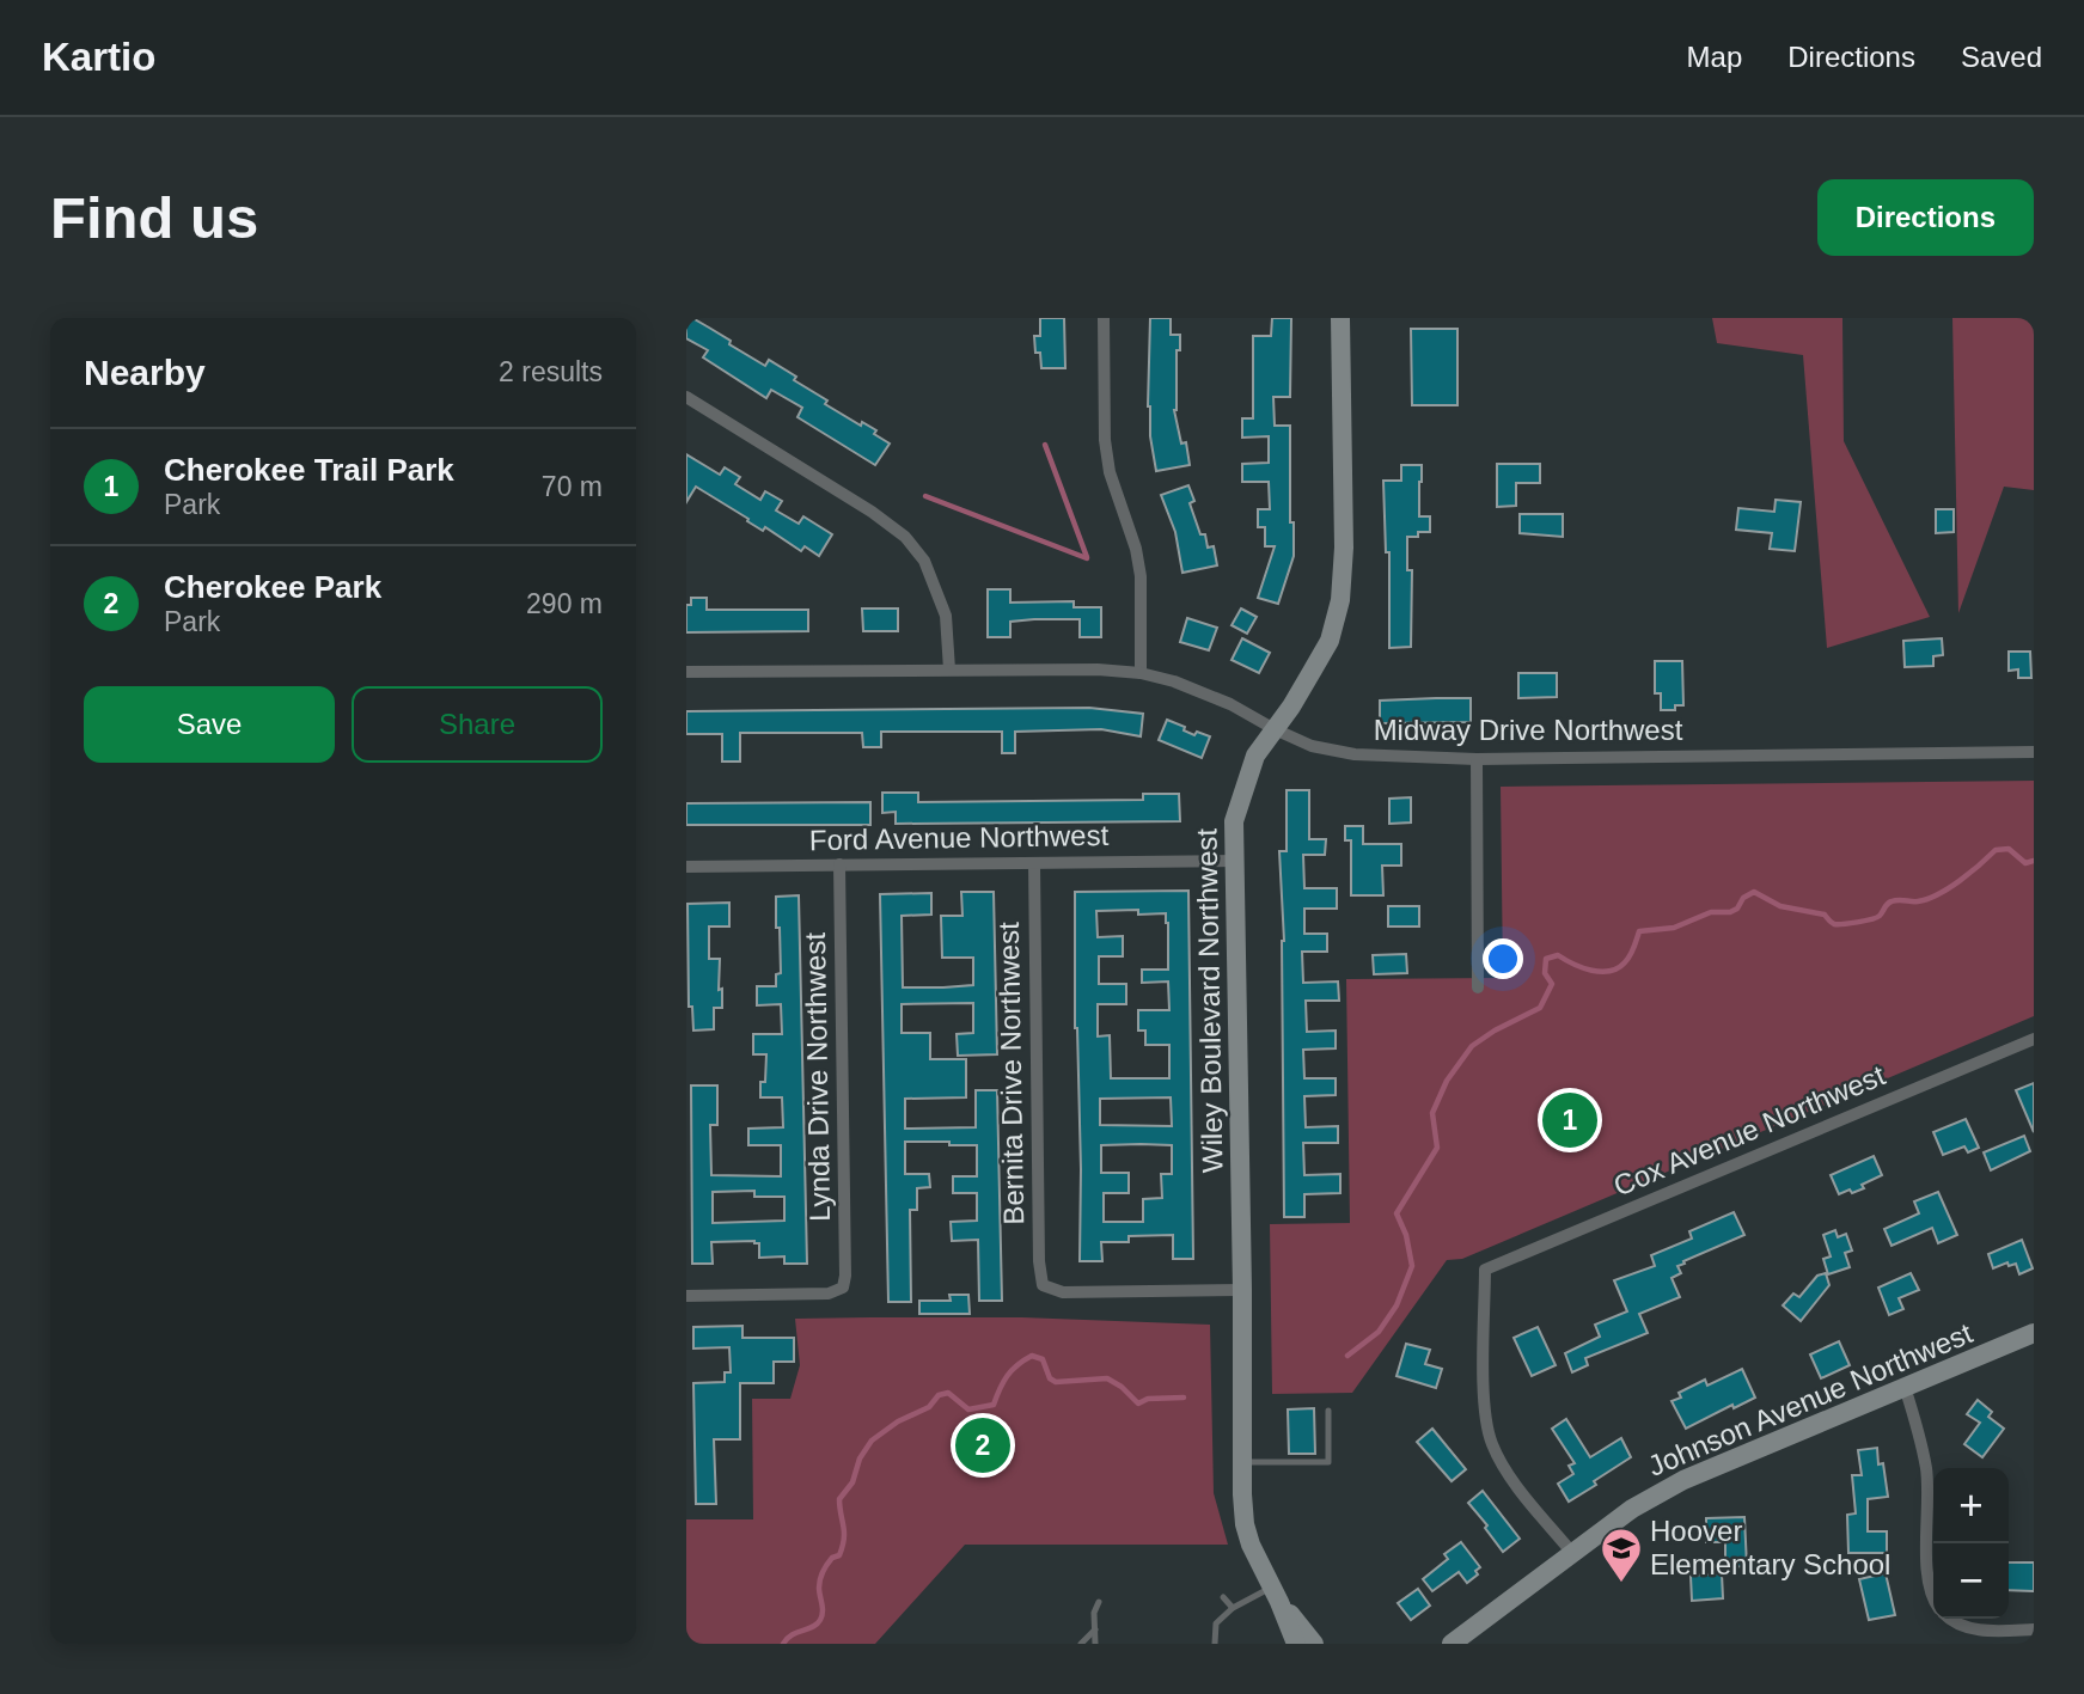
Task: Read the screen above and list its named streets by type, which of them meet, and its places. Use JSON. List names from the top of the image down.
{
  "streets": {
    "street": [
      "Midway Drive Northwest",
      "Ford Avenue Northwest",
      "Wiley Boulevard Northwest",
      "Bernita Drive Northwest",
      "Lynda Drive Northwest",
      "Cox Avenue Northwest",
      "Johnson Avenue Northwest"
    ]
  },
  "crossings": [
    ["Midway Drive Northwest", "Wiley Boulevard Northwest"],
    ["Ford Avenue Northwest", "Wiley Boulevard Northwest"],
    ["Ford Avenue Northwest", "Bernita Drive Northwest"],
    ["Ford Avenue Northwest", "Lynda Drive Northwest"],
    ["Wiley Boulevard Northwest", "Bernita Drive Northwest"],
    ["Cox Avenue Northwest", "Johnson Avenue Northwest"]
  ],
  "places": {
    "school or university": ["Hoover Elementary School"]
  },
  "page": {
    "header": "Kartio",
    "nav": ["Map", "Directions", "Saved"],
    "buttons": [
      "Directions",
      ["Save", "Share"]
    ],
    "title": "Find us",
    "heading": ["Nearby", "2 results"],
    "list": [
      {
        "mark": "1",
        "name": "Cherokee Trail Park",
        "note": "Park",
        "value": "70 m"
      },
      {
        "mark": "2",
        "name": "Cherokee Park",
        "note": "Park",
        "value": "290 m"
      }
    ],
    "pins": ["1", "2"],
    "map_buttons": ["+", "−"]
  }
}
